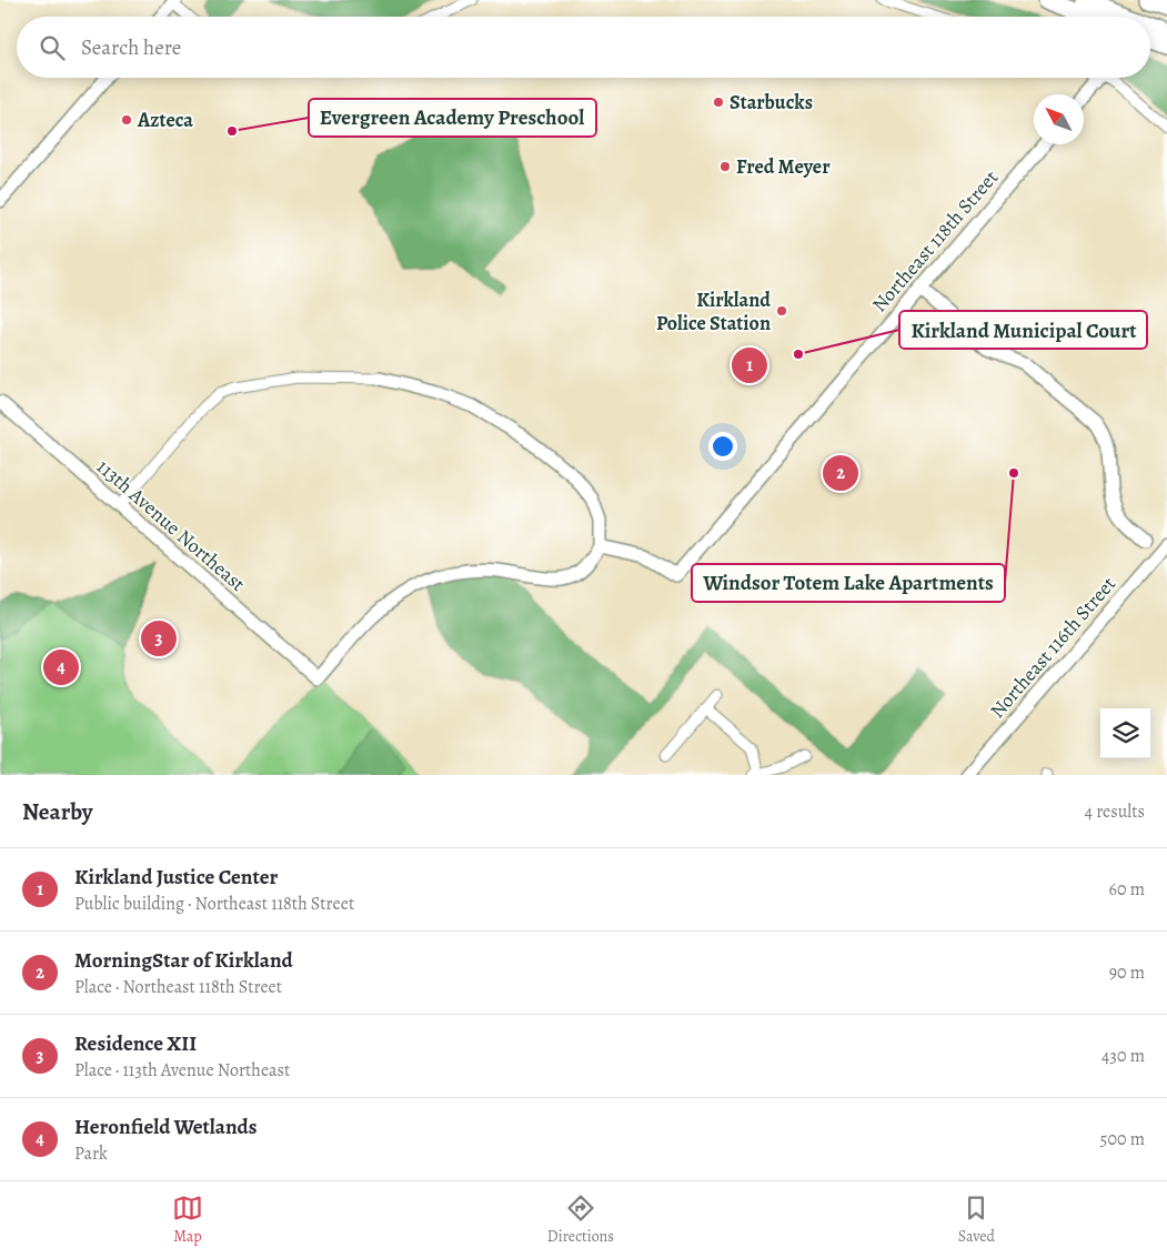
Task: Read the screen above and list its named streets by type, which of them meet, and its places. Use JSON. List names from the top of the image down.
{
  "streets": {
    "street": ["Northeast 118th Street", "113th Avenue Northeast", "Northeast 116th Street"]
  },
  "crossings": [
    ["Northeast 118th Street", "113th Avenue Northeast"]
  ],
  "places": [
    "Starbucks",
    "Azteca",
    "Evergreen Academy Preschool",
    "Fred Meyer",
    "Kirkland Police Station",
    "Kirkland Municipal Court",
    "Windsor Totem Lake Apartments"
  ],
  "north": "top left",
  "page": {
    "search": "Search here",
    "pins": [
      "1",
      "2",
      "3",
      "4"
    ],
    "heading": ["Nearby", "4 results"],
    "list": [
      {
        "mark": "1",
        "name": "Kirkland Justice Center",
        "note": "Public building · Northeast 118th Street",
        "value": "60 m"
      },
      {
        "mark": "2",
        "name": "MorningStar of Kirkland",
        "note": "Place · Northeast 118th Street",
        "value": "90 m"
      },
      {
        "mark": "3",
        "name": "Residence XII",
        "note": "Place · 113th Avenue Northeast",
        "value": "430 m"
      },
      {
        "mark": "4",
        "name": "Heronfield Wetlands",
        "note": "Park",
        "value": "500 m"
      }
    ],
    "nav": ["Map", "Directions", "Saved"]
  }
}
